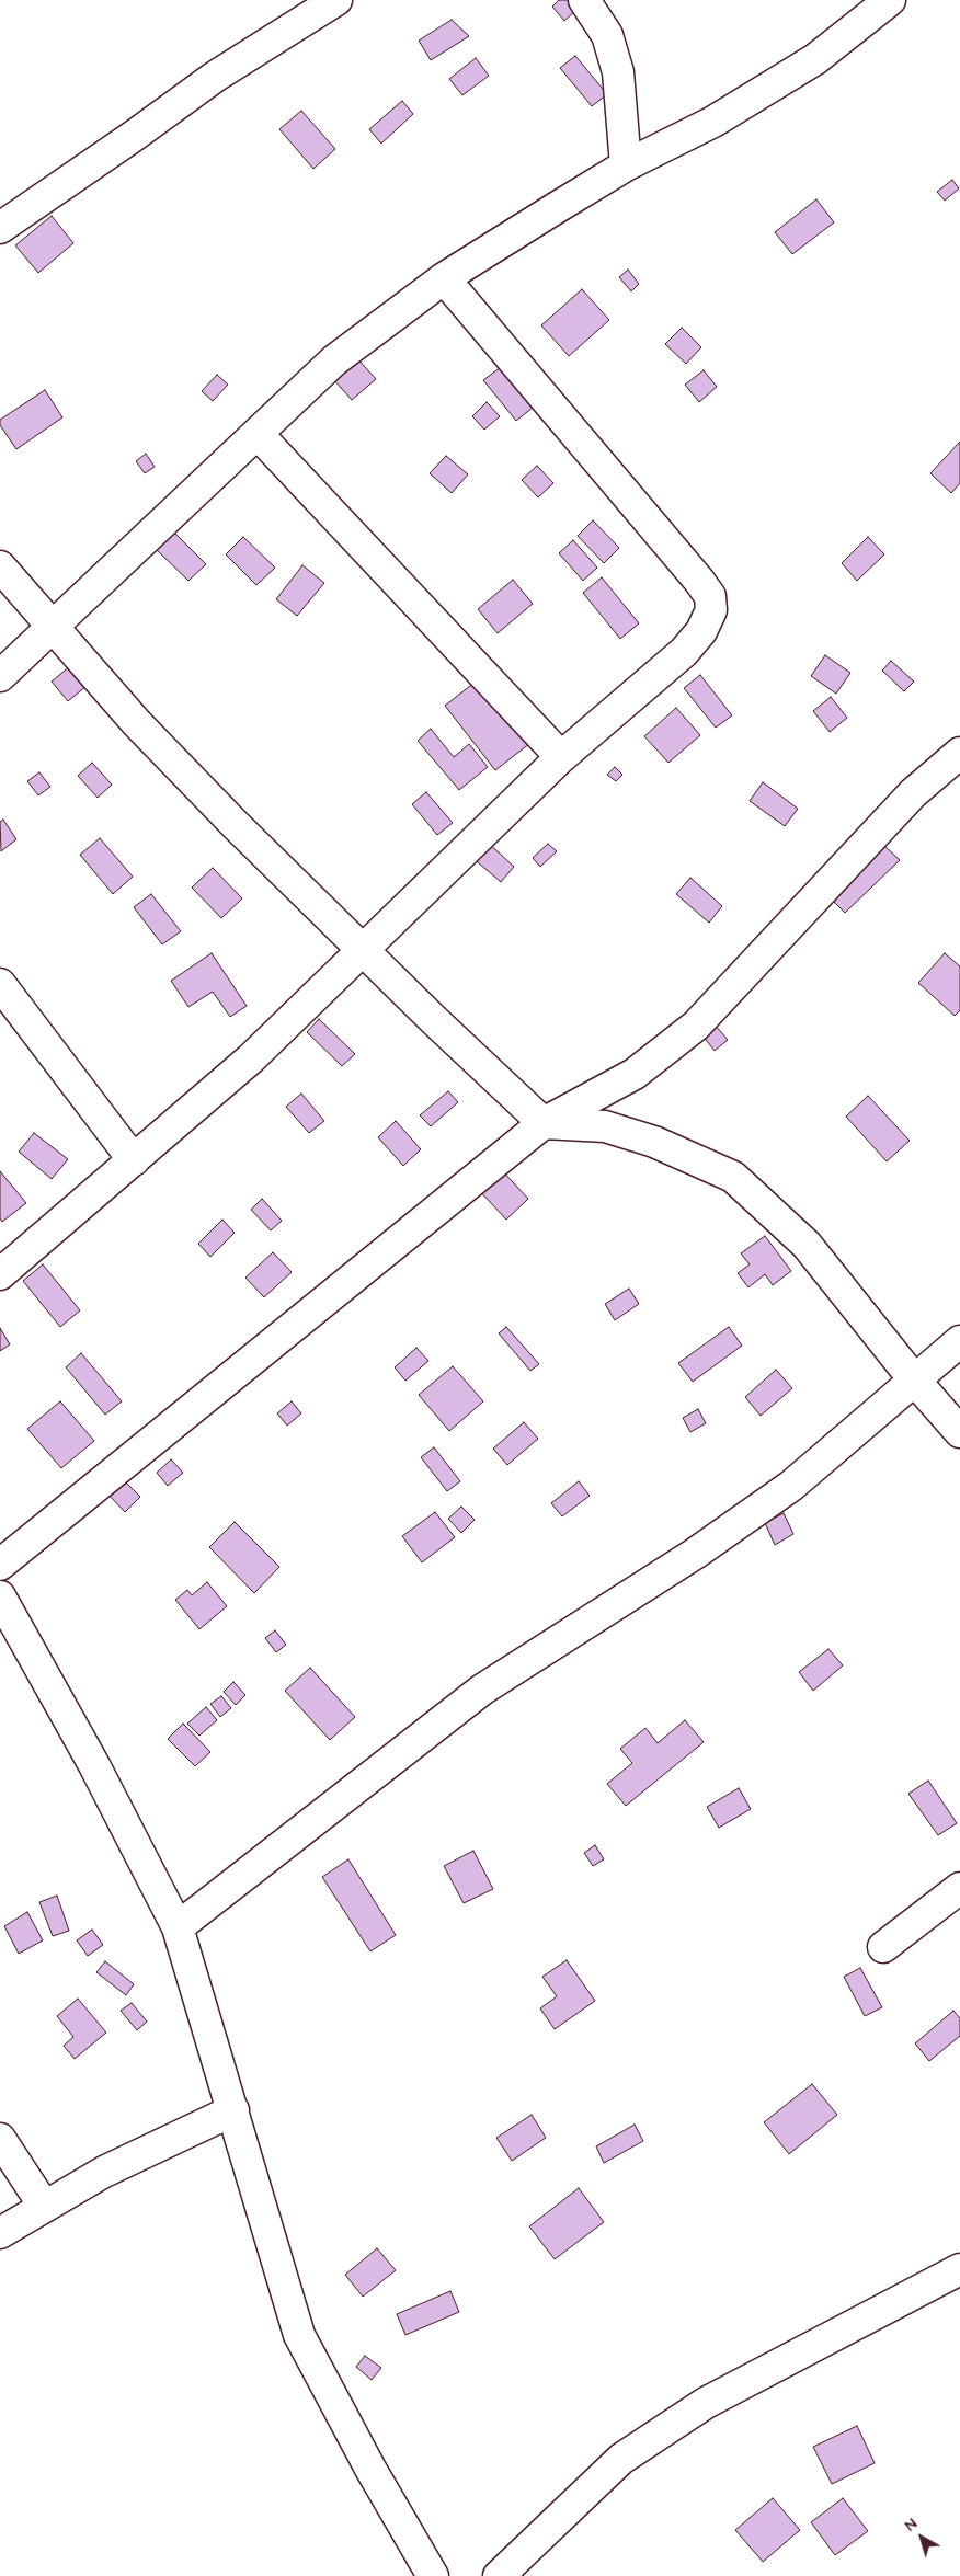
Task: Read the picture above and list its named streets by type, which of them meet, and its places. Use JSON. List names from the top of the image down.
{
  "north": "top left"
}
